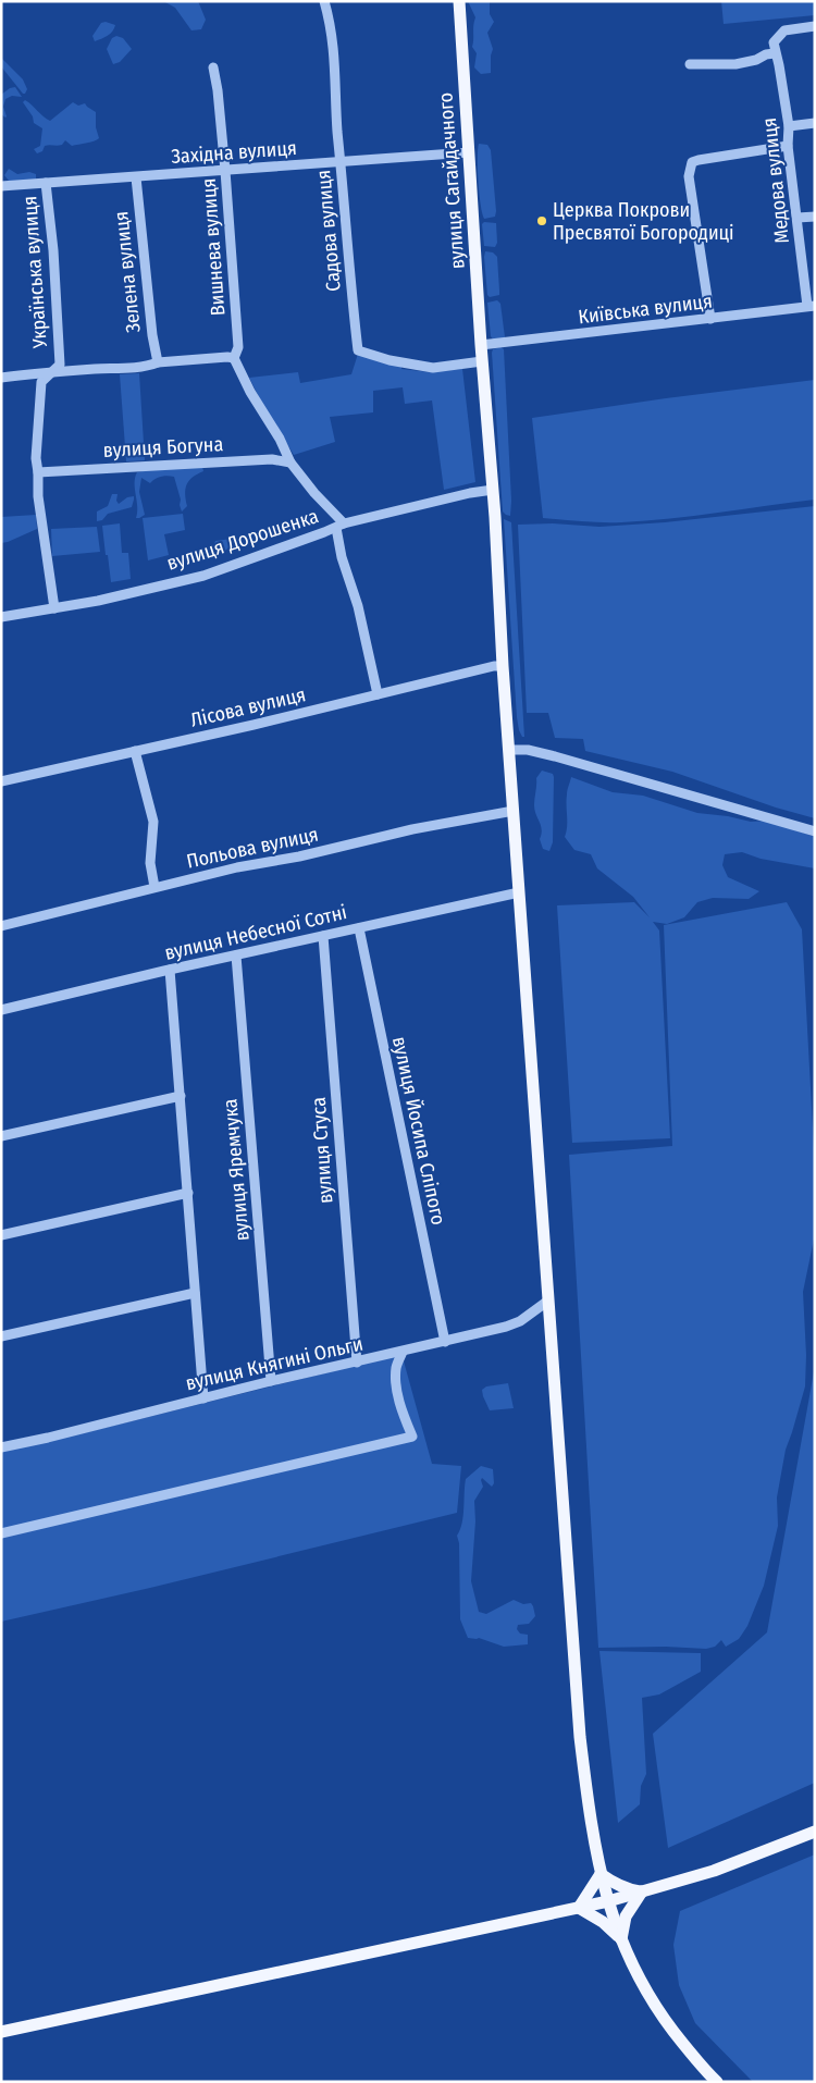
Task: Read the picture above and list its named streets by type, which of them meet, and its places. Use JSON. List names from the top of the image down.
{
  "streets": {
    "main road": ["вулиця Сагайдачного"],
    "street": [
      "Західна вулиця",
      "Медова вулиця",
      "Садова вулиця",
      "Вишнева вулиця",
      "Українська вулиця",
      "Зелена вулиця",
      "Київська вулиця",
      "вулиця Богуна",
      "вулиця Дорошенка",
      "Лісова вулиця",
      "Польова вулиця",
      "вулиця Небесної Сотні",
      "вулиця Йосипа Сліпого",
      "вулиця Стуса",
      "вулиця Яремчука",
      "вулиця Княгині Ольги"
    ]
  },
  "crossings": [
    ["Західна вулиця", "вулиця Сагайдачного"],
    ["Західна вулиця", "Садова вулиця"],
    ["Західна вулиця", "Вишнева вулиця"],
    ["Західна вулиця", "Українська вулиця"],
    ["Західна вулиця", "Зелена вулиця"],
    ["вулиця Сагайдачного", "Садова вулиця"],
    ["вулиця Сагайдачного", "Київська вулиця"],
    ["вулиця Сагайдачного", "вулиця Дорошенка"],
    ["вулиця Сагайдачного", "Лісова вулиця"],
    ["вулиця Сагайдачного", "Польова вулиця"],
    ["вулиця Сагайдачного", "вулиця Небесної Сотні"],
    ["вулиця Сагайдачного", "вулиця Княгині Ольги"],
    ["Медова вулиця", "Київська вулиця"],
    ["Українська вулиця", "вулиця Богуна"],
    ["Українська вулиця", "вулиця Дорошенка"],
    ["вулиця Небесної Сотні", "вулиця Йосипа Сліпого"],
    ["вулиця Небесної Сотні", "вулиця Стуса"],
    ["вулиця Небесної Сотні", "вулиця Яремчука"],
    ["вулиця Йосипа Сліпого", "вулиця Княгині Ольги"],
    ["вулиця Стуса", "вулиця Княгині Ольги"],
    ["вулиця Яремчука", "вулиця Княгині Ольги"]
  ],
  "places": ["Церква Покрови Пресвятої Богородиці"]
}
